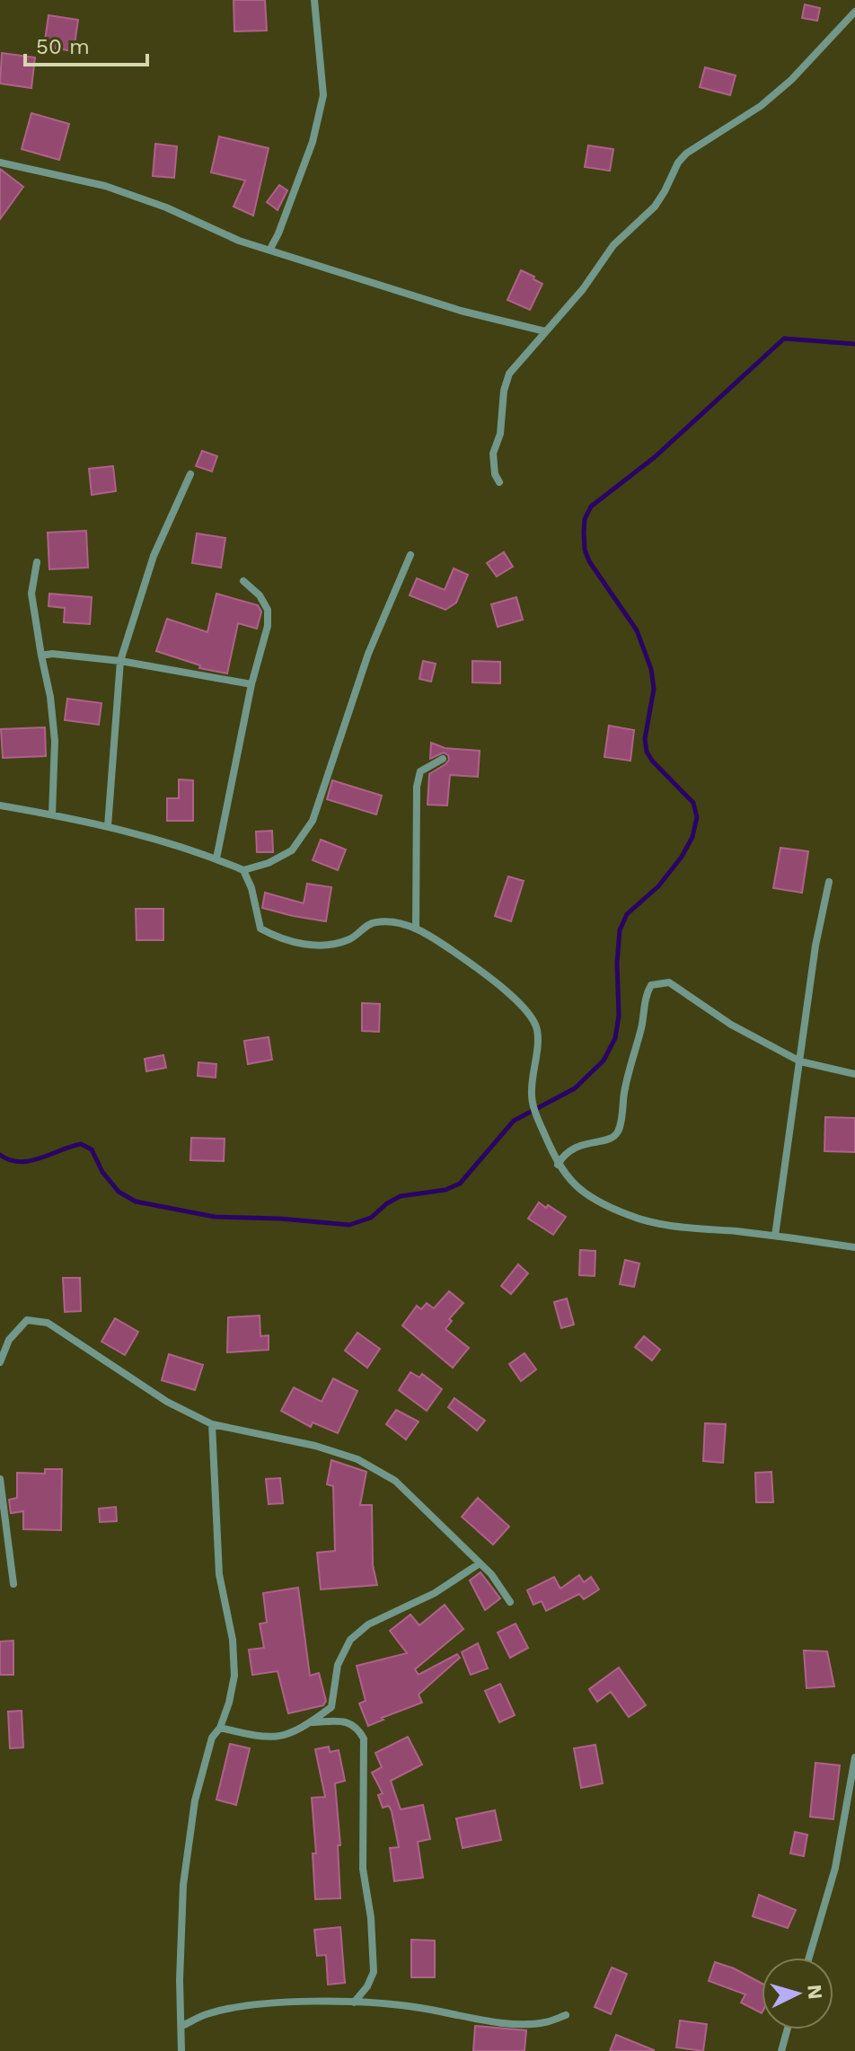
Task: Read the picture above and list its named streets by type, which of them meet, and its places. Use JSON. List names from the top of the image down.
{
  "scale_bar": "50 m",
  "north": "right"
}
